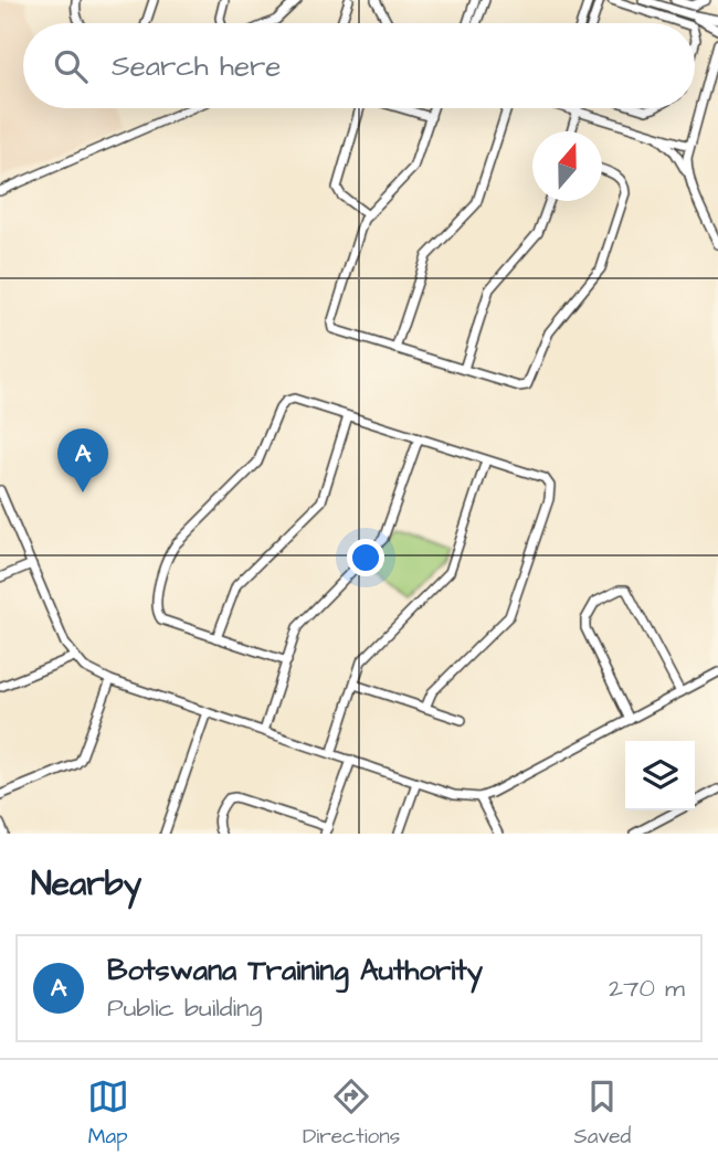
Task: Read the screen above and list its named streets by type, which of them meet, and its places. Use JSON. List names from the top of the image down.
{
  "north": "top",
  "page": {
    "search": "Search here",
    "pins": "A",
    "heading": "Nearby",
    "list": [
      {
        "mark": "A",
        "name": "Botswana Training Authority",
        "note": "Public building",
        "value": "270 m"
      }
    ],
    "nav": ["Map", "Directions", "Saved"]
  }
}
